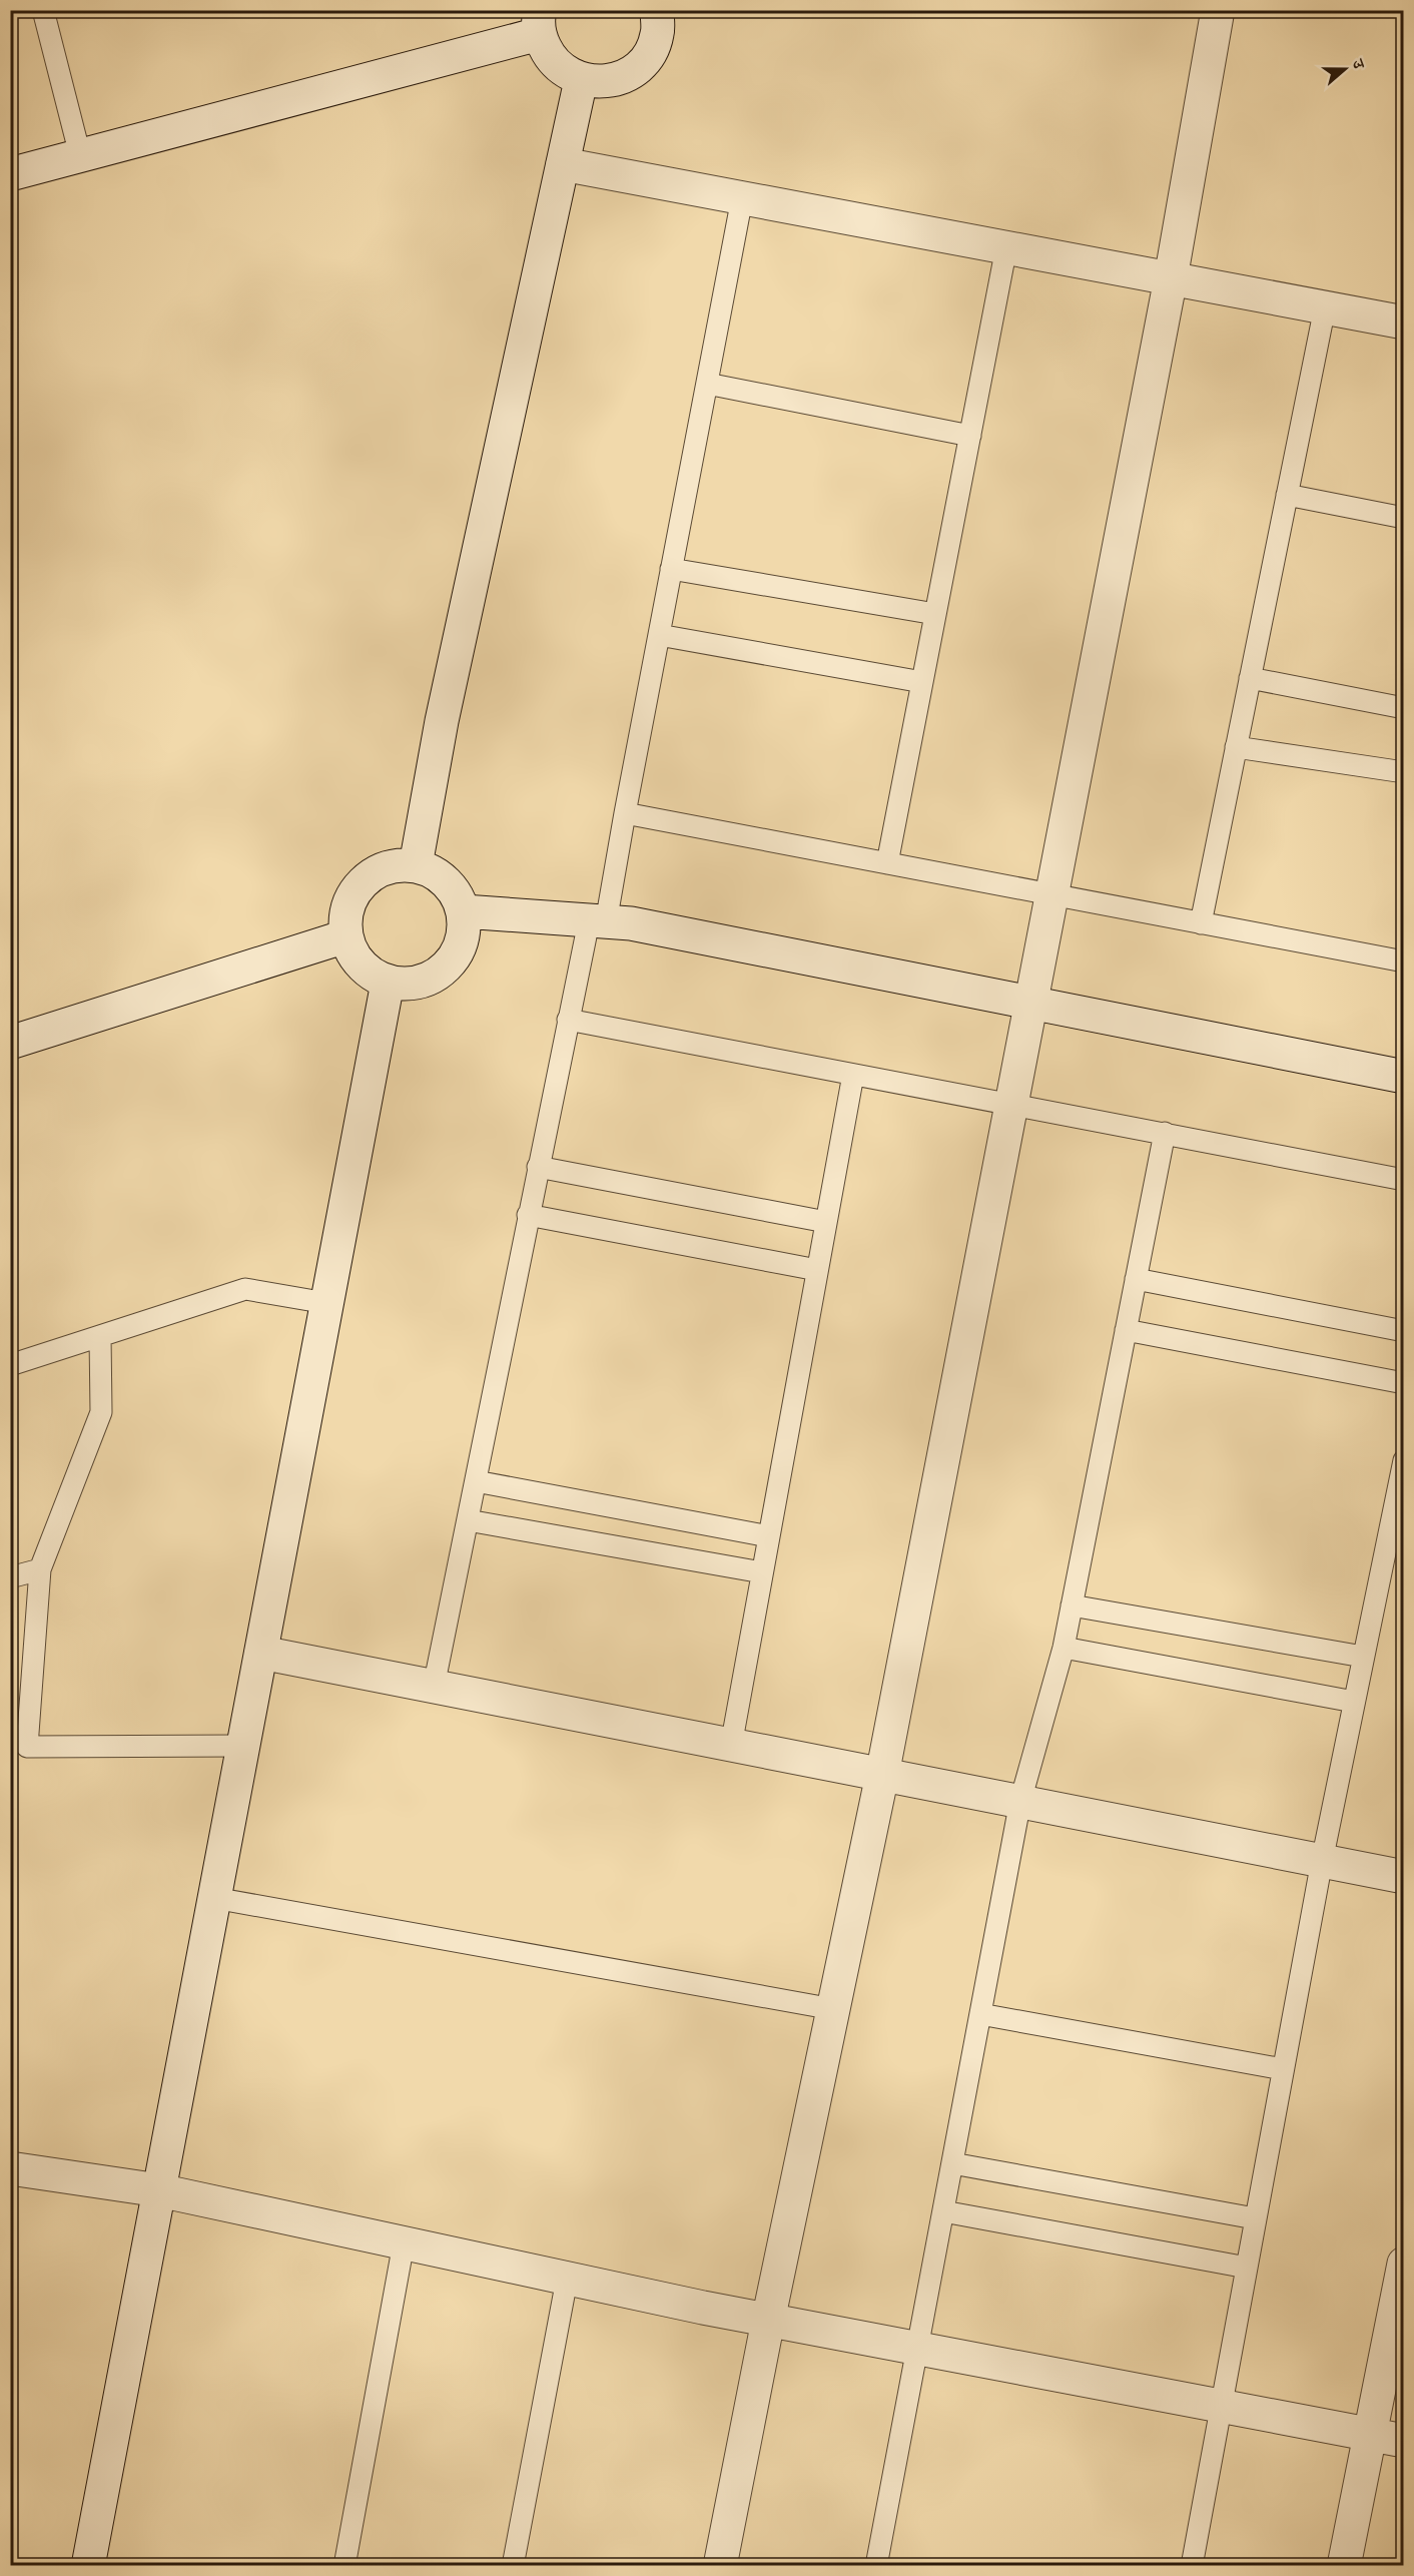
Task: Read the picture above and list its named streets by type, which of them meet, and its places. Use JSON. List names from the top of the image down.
{
  "north": "right"
}
